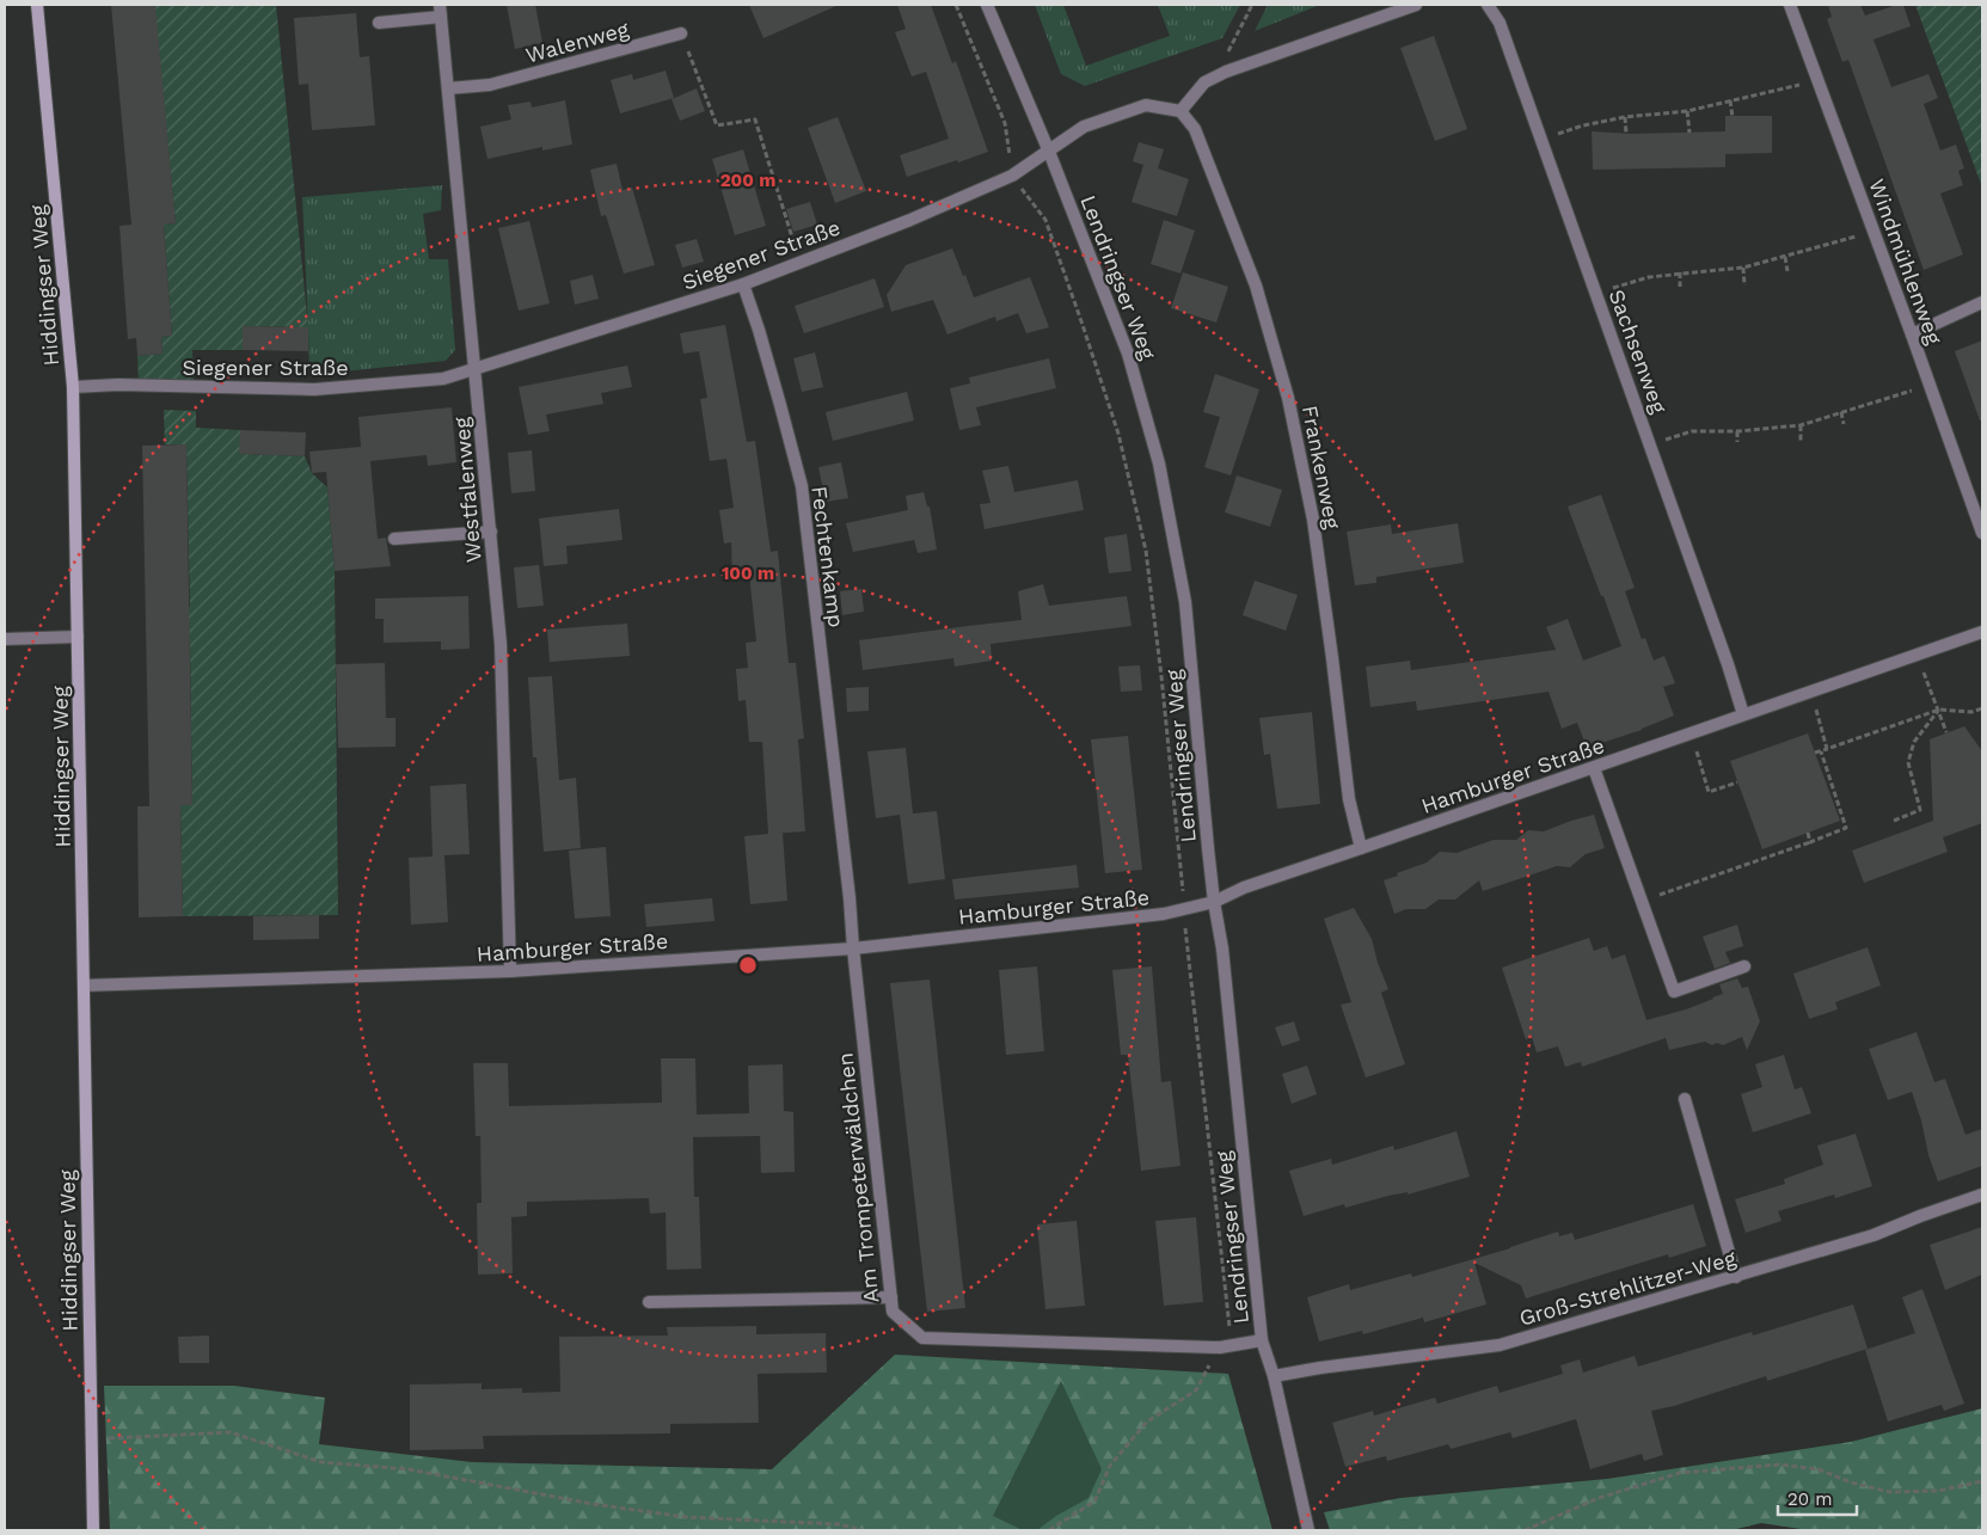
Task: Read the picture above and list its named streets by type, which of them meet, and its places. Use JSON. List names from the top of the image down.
{
  "streets": {
    "main road": ["Hiddingser Weg"],
    "street": [
      "Walenweg",
      "Siegener Straße",
      "Windmühlenweg",
      "Lendringser Weg",
      "Sachsenweg",
      "Frankenweg",
      "Westfalenweg",
      "Fechtenkamp",
      "Hamburger Straße",
      "Am Trompeterwäldchen",
      "Groß-Strehlitzer-Weg"
    ]
  },
  "crossings": [
    ["Walenweg", "Westfalenweg"],
    ["Siegener Straße", "Lendringser Weg"],
    ["Siegener Straße", "Hiddingser Weg"],
    ["Siegener Straße", "Frankenweg"],
    ["Siegener Straße", "Westfalenweg"],
    ["Siegener Straße", "Fechtenkamp"],
    ["Lendringser Weg", "Hamburger Straße"],
    ["Lendringser Weg", "Am Trompeterwäldchen"],
    ["Lendringser Weg", "Groß-Strehlitzer-Weg"],
    ["Hiddingser Weg", "Hamburger Straße"],
    ["Sachsenweg", "Hamburger Straße"],
    ["Frankenweg", "Hamburger Straße"],
    ["Westfalenweg", "Hamburger Straße"],
    ["Fechtenkamp", "Hamburger Straße"],
    ["Fechtenkamp", "Am Trompeterwäldchen"],
    ["Hamburger Straße", "Am Trompeterwäldchen"]
  ],
  "scale_bar": "20 m",
  "rings": ["200 m", "100 m"]
}
